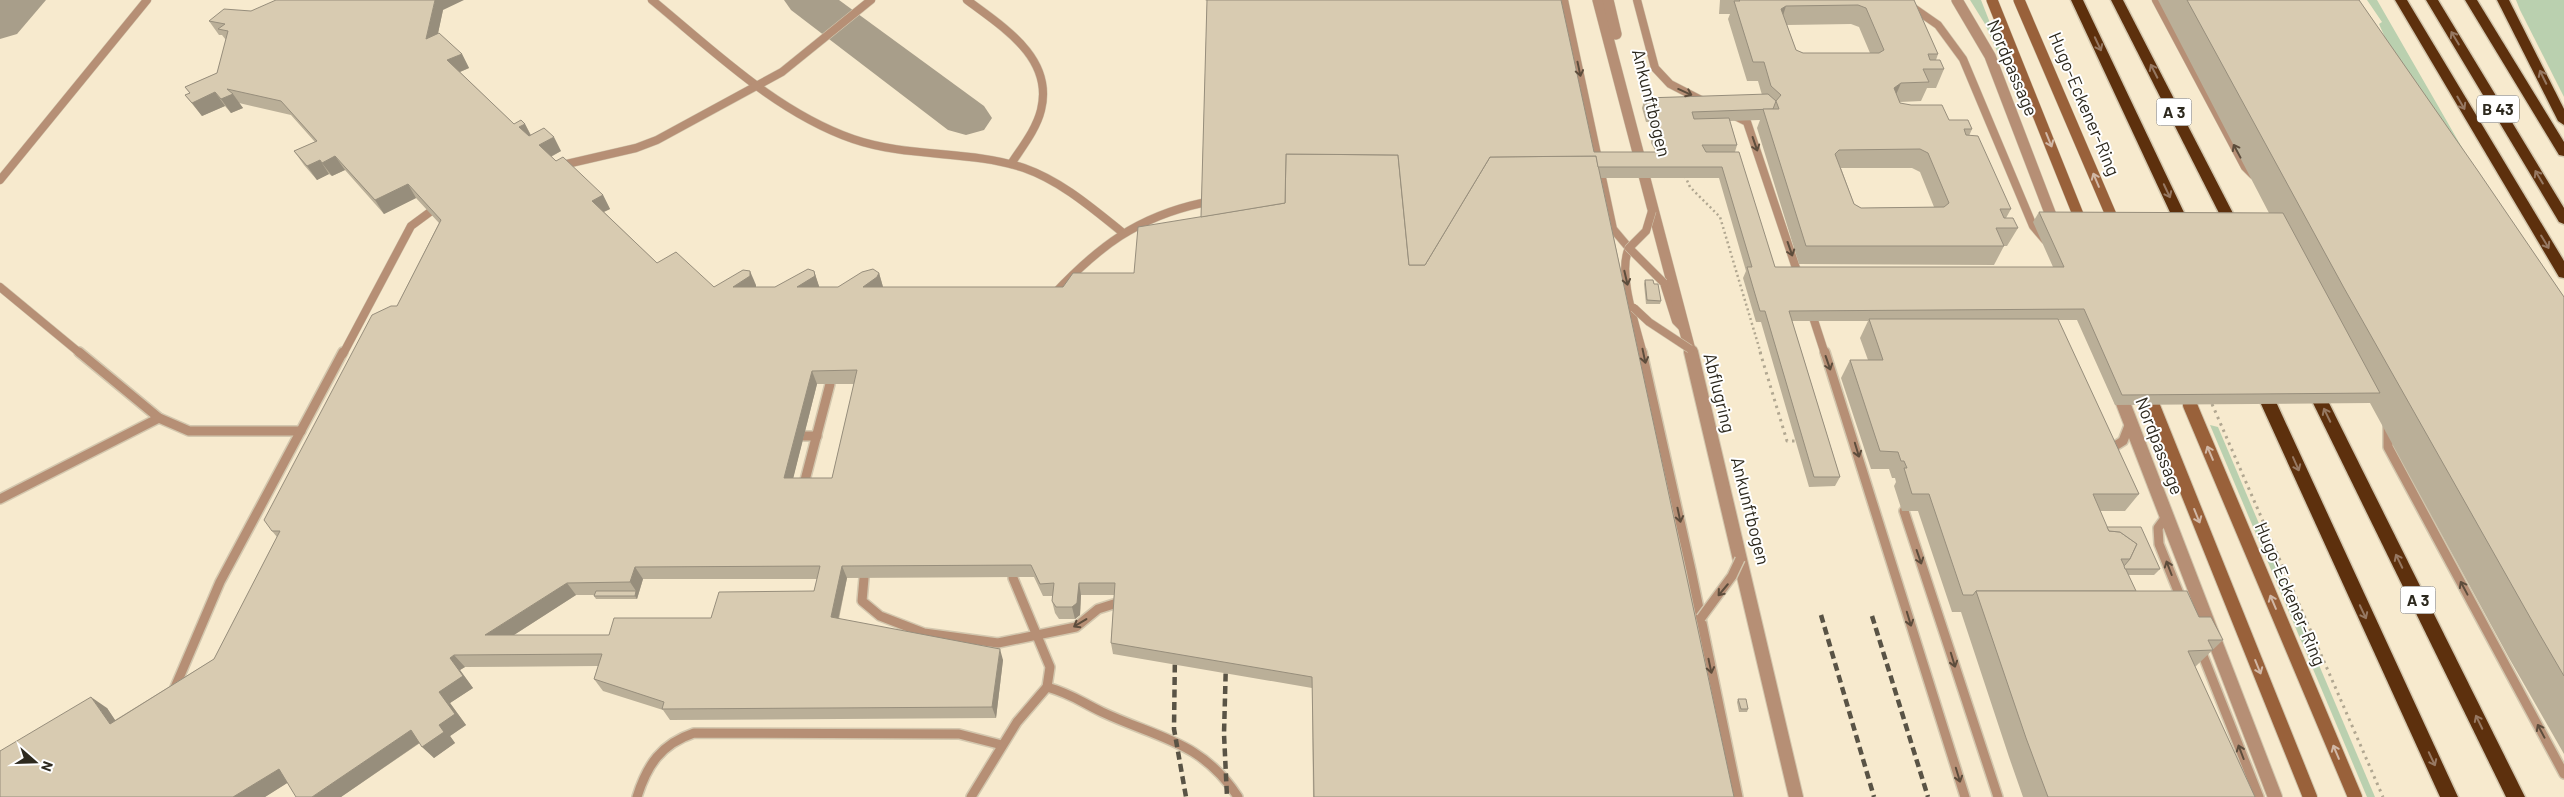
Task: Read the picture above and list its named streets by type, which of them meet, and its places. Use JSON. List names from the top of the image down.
{
  "streets": {
    "highway": ["B 43", "A 3"],
    "street": [
      "Nordpassage",
      "Ankunftbogen",
      "Hugo-Eckener-Ring",
      "Abflugring"
    ]
  },
  "north": "right"
}
